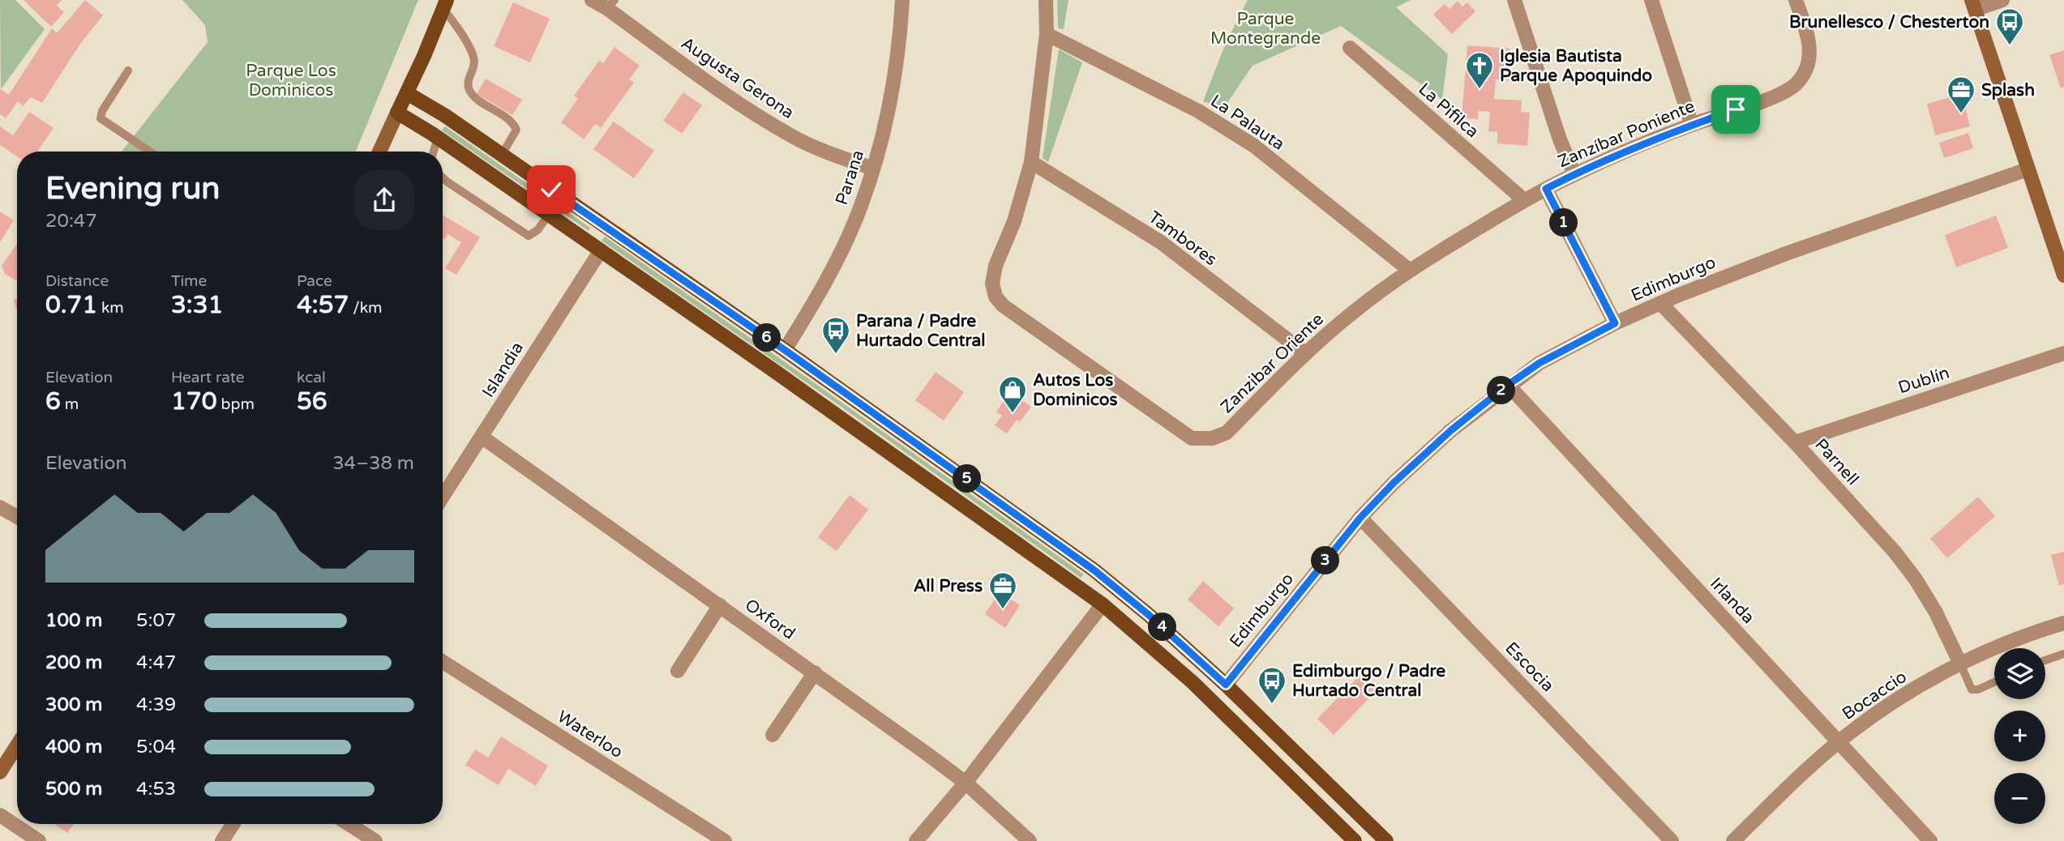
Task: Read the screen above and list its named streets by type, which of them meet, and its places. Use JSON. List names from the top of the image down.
{
  "streets": {
    "street": [
      "Augusta Gerona",
      "La Pifilca",
      "La Palauta",
      "Zanzíbar Poniente",
      "Parana",
      "Tambores",
      "Edimburgo",
      "Zanzibar Oriente",
      "Islandia",
      "Dublín",
      "Parnell",
      "Irlanda",
      "Oxford",
      "Escocia",
      "Bocaccio",
      "Waterloo"
    ]
  },
  "crossings": [
    ["Augusta Gerona", "Parana"],
    ["La Pifilca", "Zanzibar Oriente"],
    ["La Palauta", "Zanzibar Oriente"],
    ["Zanzíbar Poniente", "Zanzibar Oriente"],
    ["Tambores", "Zanzibar Oriente"],
    ["Edimburgo", "Parnell"],
    ["Edimburgo", "Irlanda"],
    ["Edimburgo", "Escocia"],
    ["Islandia", "Oxford"],
    ["Dublín", "Parnell"],
    ["Parnell", "Bocaccio"],
    ["Irlanda", "Bocaccio"]
  ],
  "parks": ["Parque Montegrande", "Parque Los Dominicos"],
  "places": {
    "bus stop": ["Brunellesco / Chesterton", "Parana / Padre Hurtado Central", "Edimburgo / Padre Hurtado Central"],
    "church": ["Iglesia Bautista Parque Apoquindo"],
    "office": ["Splash", "All Press"],
    "shop": ["Autos Los Dominicos"]
  },
  "page": {
    "heading": ["Evening run", "20:47"],
    "pins": [
      "1",
      "6",
      "2",
      "5",
      "3",
      "4"
    ],
    "stats": [
      ["Distance", "0.71 km"],
      ["Time", "3:31"],
      ["Pace", "4:57 /km"],
      ["Elevation", "6 m"],
      ["Heart rate", "170 bpm"],
      ["kcal", "56"]
    ],
    "chart": ["Elevation", "34–38 m"],
    "list": [
      {
        "name": "100 m",
        "note": "5:07"
      },
      {
        "name": "200 m",
        "note": "4:47"
      },
      {
        "name": "300 m",
        "note": "4:39"
      },
      {
        "name": "400 m",
        "note": "5:04"
      },
      {
        "name": "500 m",
        "note": "4:53"
      }
    ],
    "map_buttons": ["+", "−"]
  }
}
